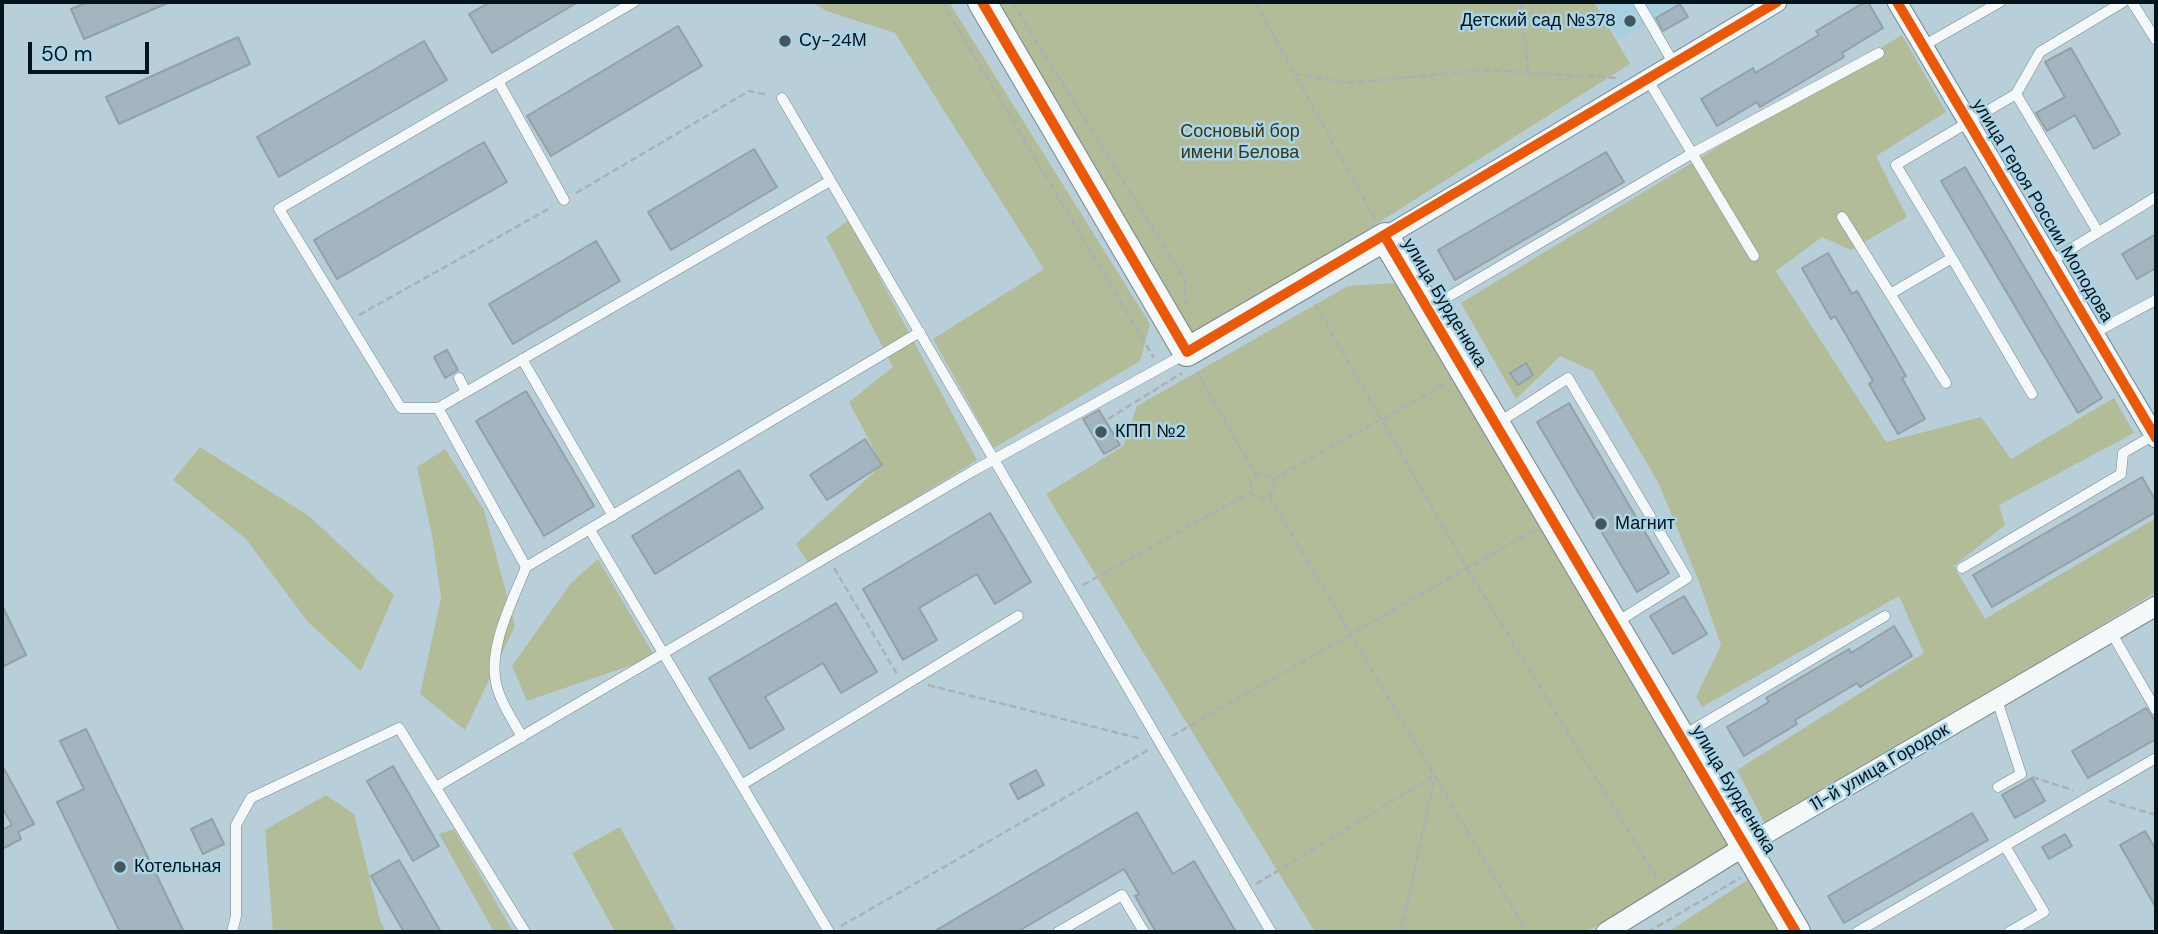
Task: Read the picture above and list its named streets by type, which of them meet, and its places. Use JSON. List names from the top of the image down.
{
  "streets": {
    "street": ["улица Героя России Молодова", "улица Бурденюка", "11-й улица Городок"]
  },
  "crossings": [
    ["улица Бурденюка", "11-й улица Городок"]
  ],
  "parks": ["Сосновый бор имени Белова"],
  "places": [
    "Детский сад №378",
    "Су-24М",
    "КПП №2",
    "Магнит",
    "Котельная"
  ],
  "scale_bar": "50 m"
}
